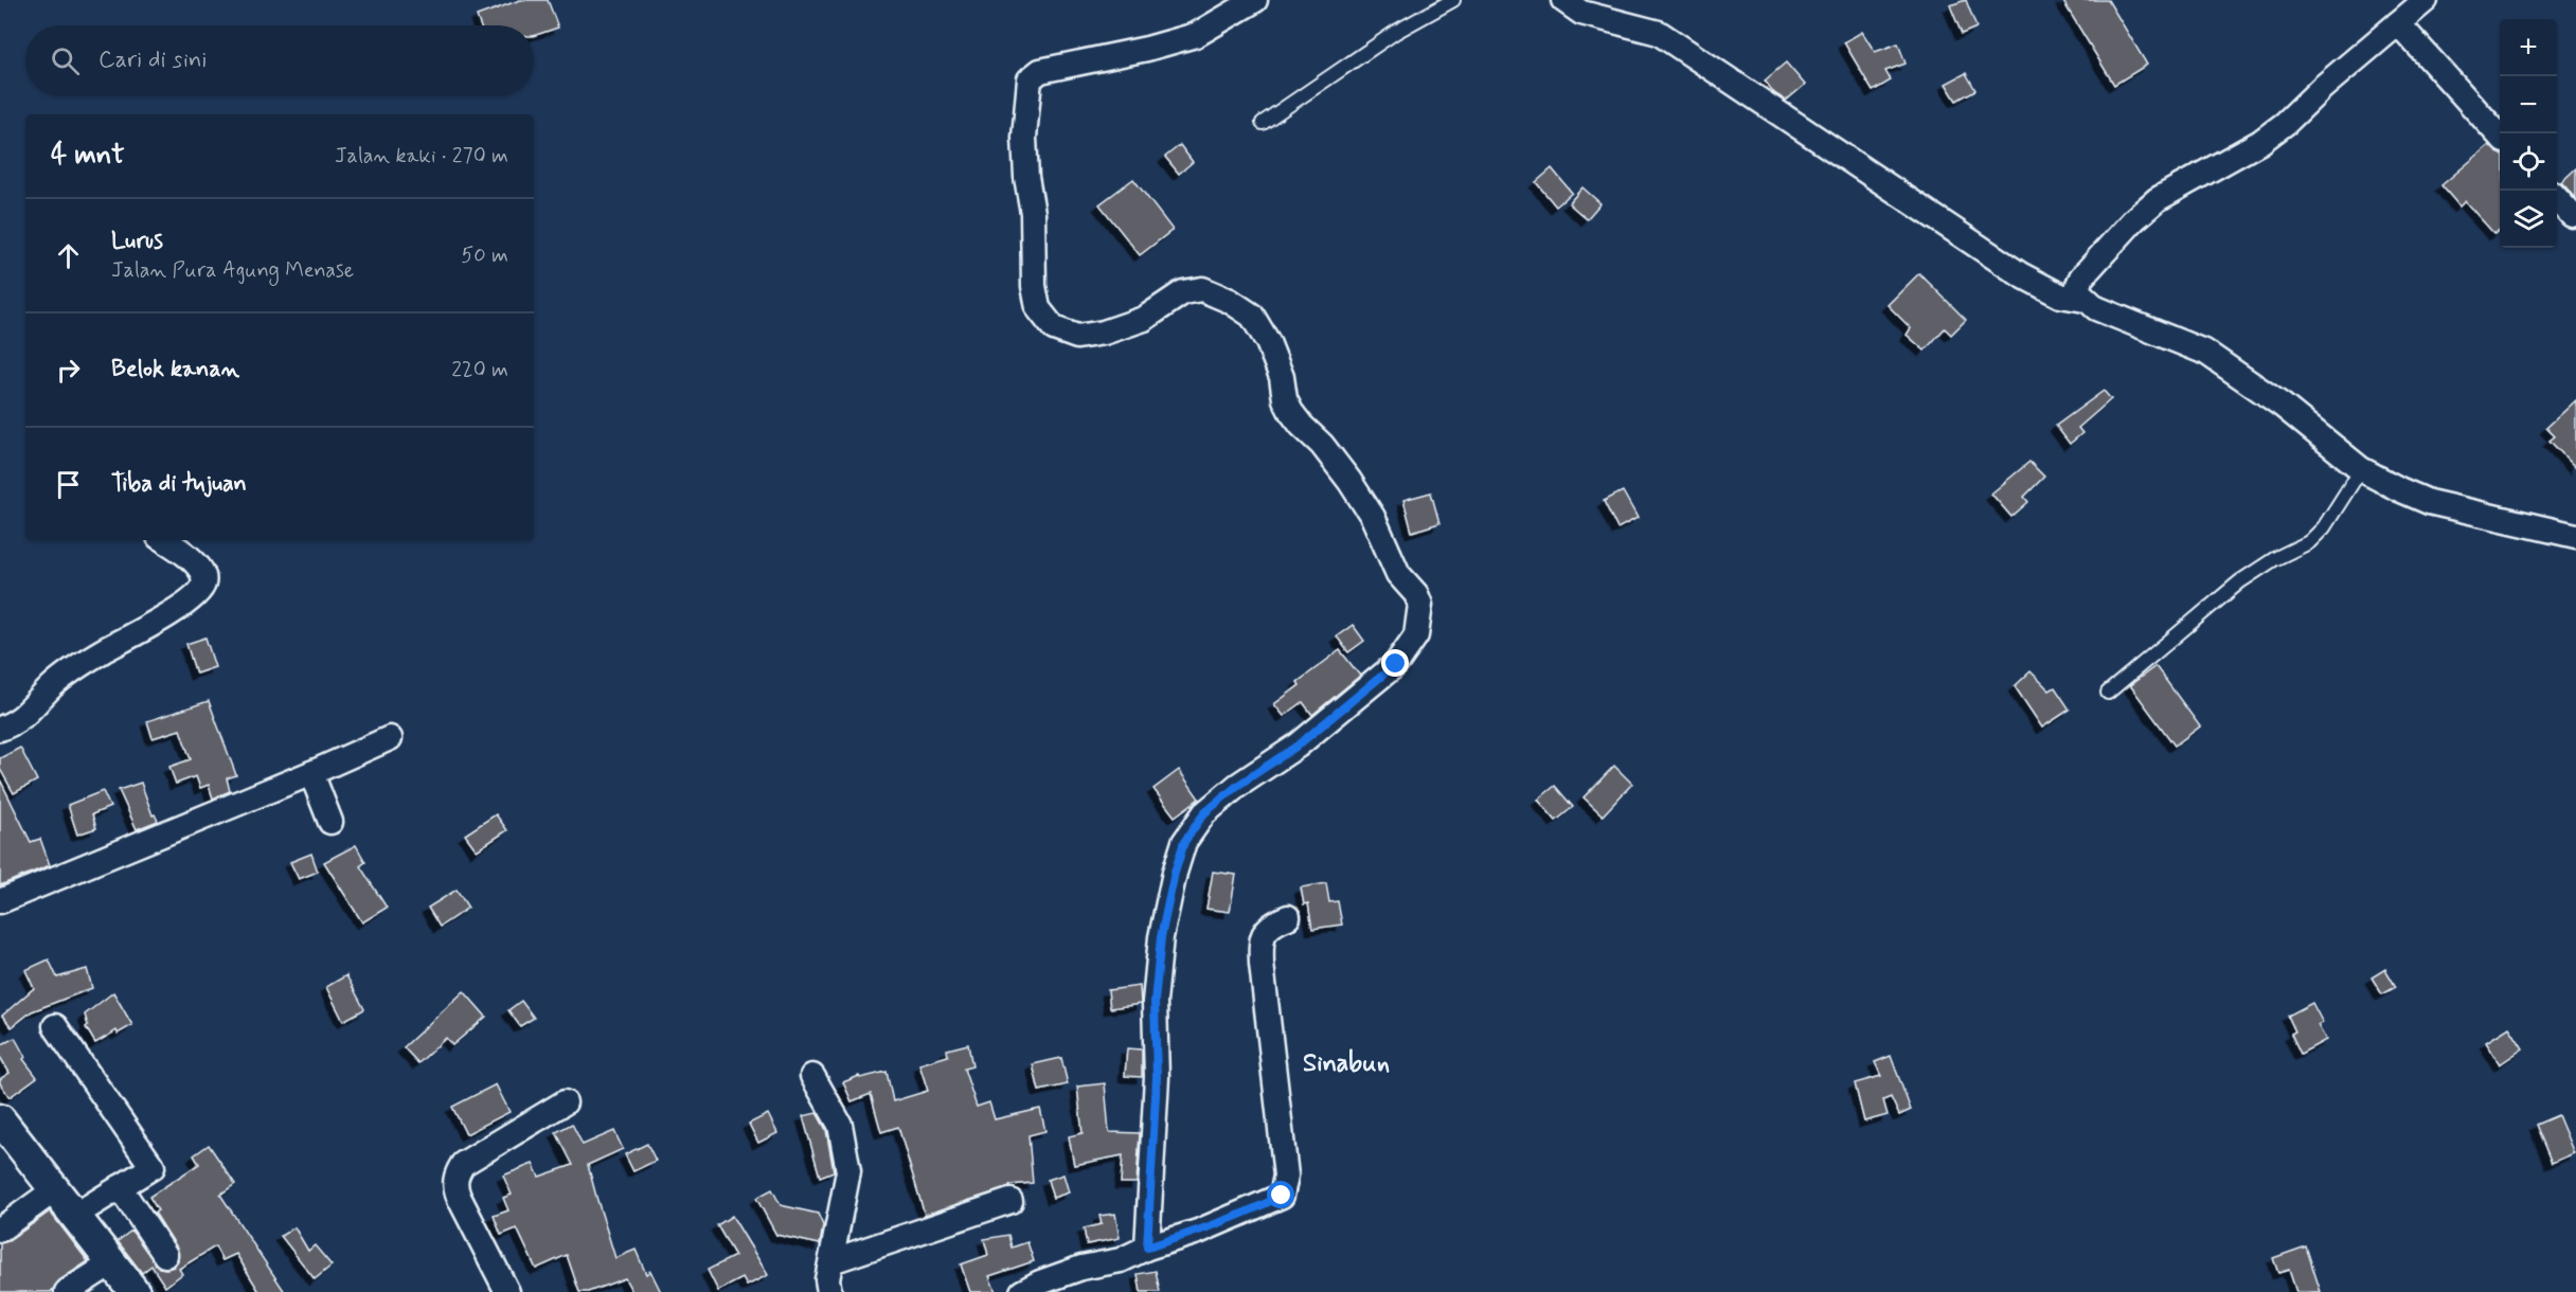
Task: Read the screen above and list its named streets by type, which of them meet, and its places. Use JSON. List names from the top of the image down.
{
  "districts": ["Sinabun"],
  "page": {
    "map_buttons": ["+", "−"],
    "search": "Cari di sini",
    "heading": ["4 mnt", "Jalan kaki · 270 m"],
    "list": [
      ["Lurus", "Jalan Pura Agung Menase", "50 m"],
      ["Belok kanan", "220 m"],
      "Tiba di tujuan"
    ]
  }
}
